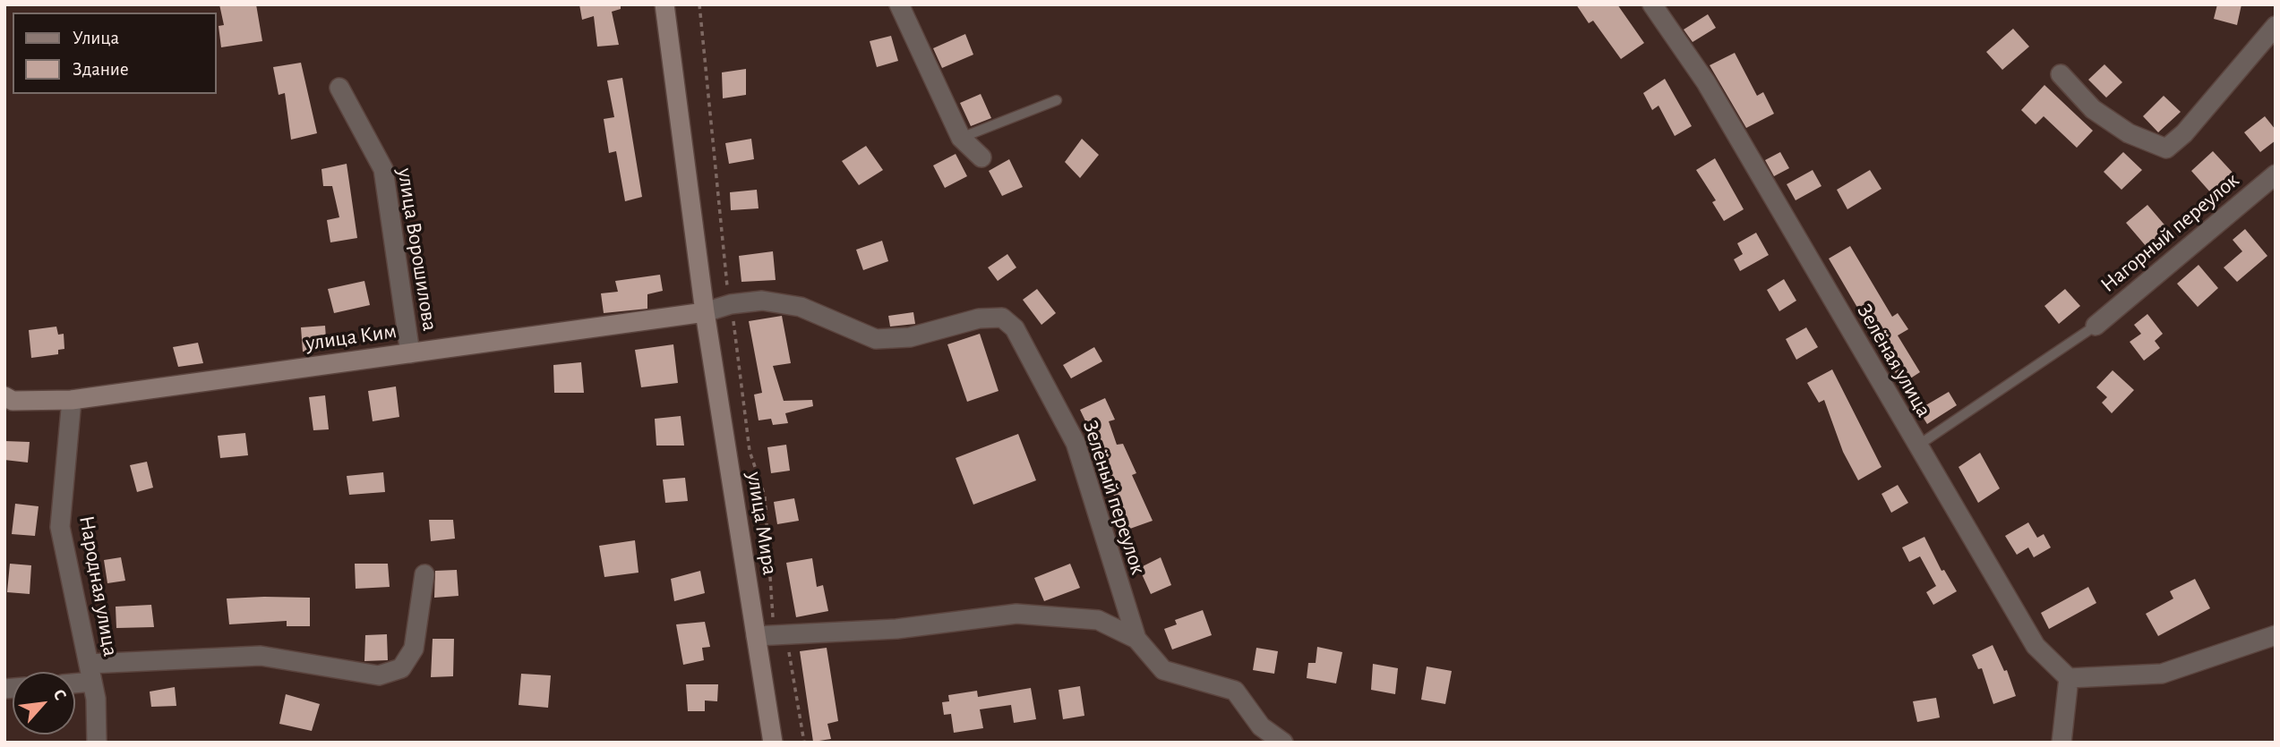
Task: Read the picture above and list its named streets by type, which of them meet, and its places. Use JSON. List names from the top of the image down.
{
  "streets": {
    "street": [
      "Нагорный переулок",
      "улица Ворошилова",
      "улица Ким",
      "Зелёная улица",
      "Зелёный переулок",
      "улица Мира",
      "Народная улица"
    ]
  },
  "crossings": [
    ["улица Ворошилова", "улица Ким"],
    ["улица Ким", "Зелёный переулок"],
    ["улица Ким", "улица Мира"],
    ["улица Ким", "Народная улица"],
    ["Зелёный переулок", "улица Мира"]
  ],
  "legend": ["Улица", "Здание"],
  "north": "top right"
}
